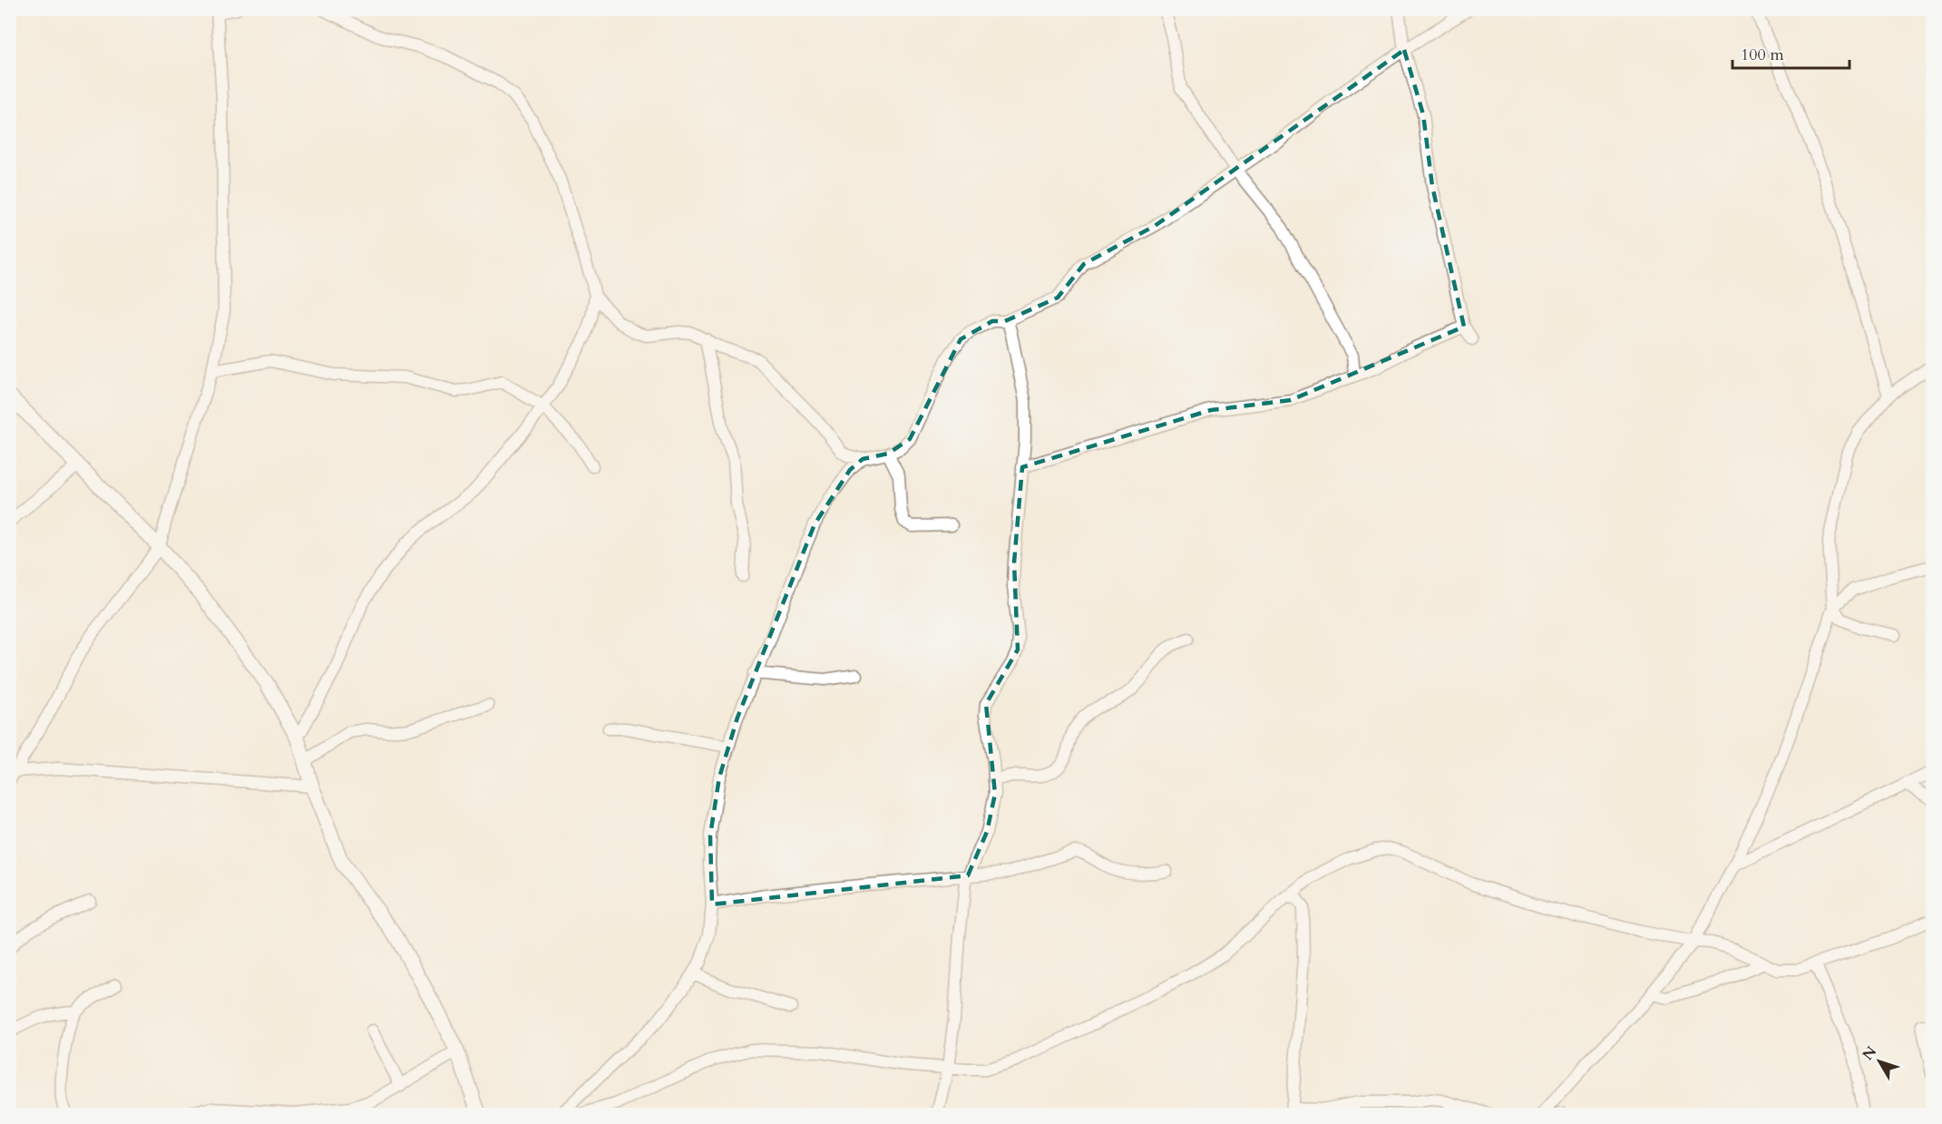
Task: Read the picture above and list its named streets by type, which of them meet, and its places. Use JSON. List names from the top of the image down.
{
  "scale_bar": "100 m",
  "north": "top left"
}
